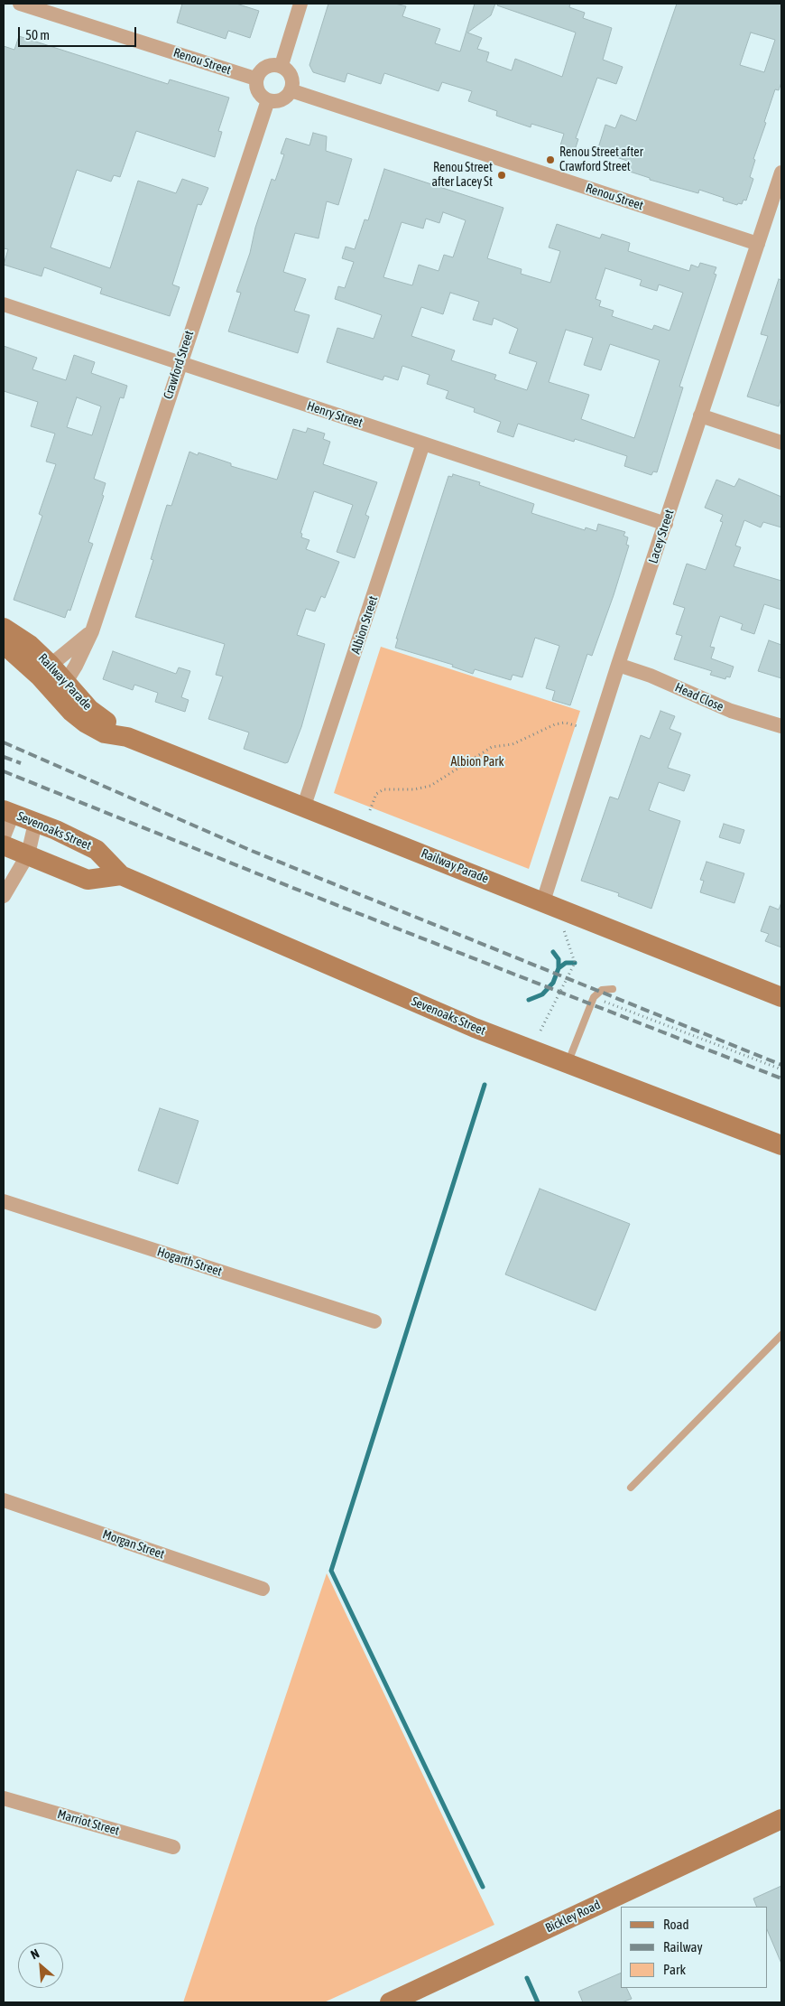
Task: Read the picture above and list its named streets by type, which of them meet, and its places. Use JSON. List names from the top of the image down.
{
  "streets": {
    "street": [
      "Renou Street",
      "Crawford Street",
      "Henry Street",
      "Lacey Street",
      "Albion Street",
      "Railway Parade",
      "Head Close",
      "Sevenoaks Street",
      "Hogarth Street",
      "Morgan Street",
      "Marriot Street",
      "Bickley Road"
    ]
  },
  "crossings": [
    ["Renou Street", "Crawford Street"],
    ["Renou Street", "Lacey Street"],
    ["Crawford Street", "Henry Street"],
    ["Crawford Street", "Railway Parade"],
    ["Henry Street", "Lacey Street"],
    ["Henry Street", "Albion Street"],
    ["Lacey Street", "Railway Parade"],
    ["Lacey Street", "Head Close"],
    ["Albion Street", "Railway Parade"]
  ],
  "parks": ["Albion Park"],
  "places": ["Renou Street after Crawford Street", "Renou Street after Lacey St"],
  "legend": ["Road", "Railway", "Park"],
  "scale_bar": "50 m",
  "north": "top left"
}
